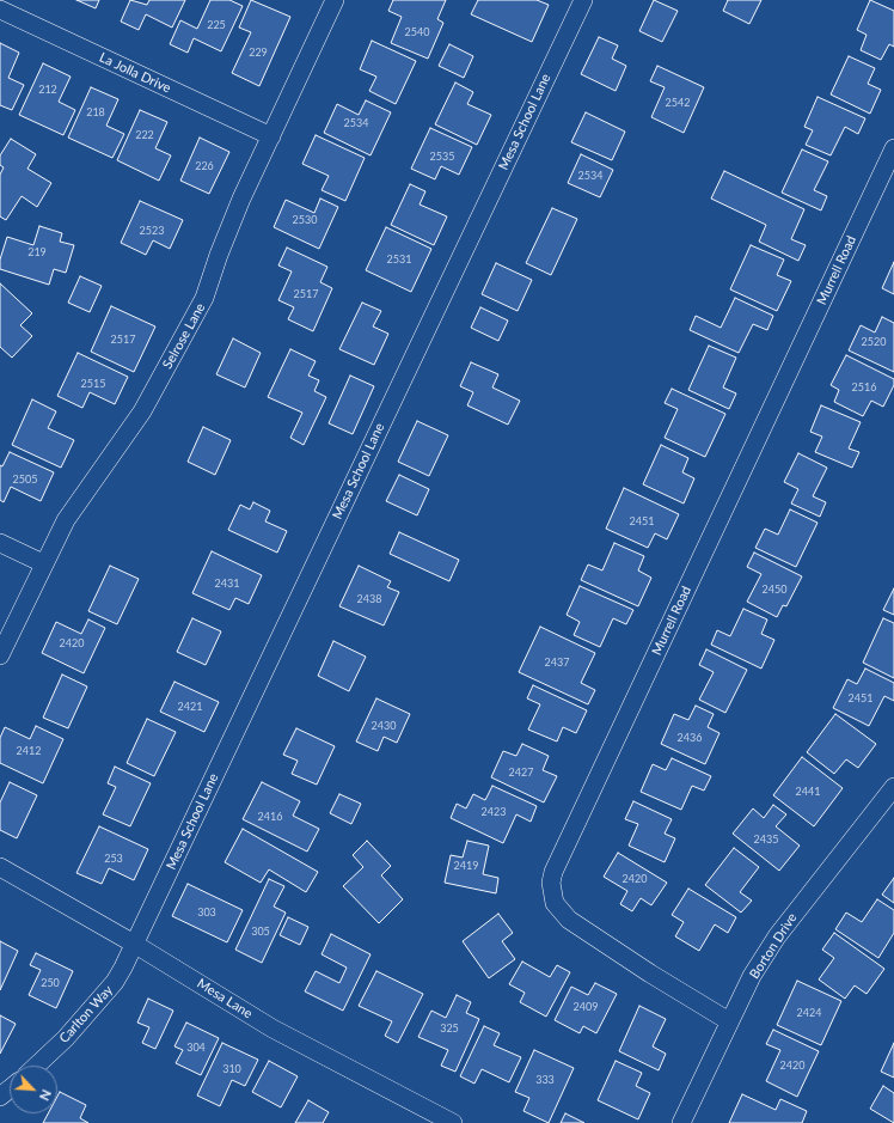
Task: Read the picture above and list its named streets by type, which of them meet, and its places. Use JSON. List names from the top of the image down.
{
  "streets": {
    "street": [
      "La Jolla Drive",
      "Mesa School Lane",
      "Murrell Road",
      "Selrose Lane",
      "Borton Drive",
      "Mesa Lane",
      "Carlton Way"
    ]
  },
  "crossings": [
    ["La Jolla Drive", "Selrose Lane"],
    ["Mesa School Lane", "Mesa Lane"],
    ["Mesa School Lane", "Carlton Way"],
    ["Murrell Road", "Borton Drive"],
    ["Mesa Lane", "Carlton Way"]
  ],
  "house_numbers": [
    "225",
    "2540",
    "229",
    "212",
    "2542",
    "218",
    "2534",
    "222",
    "2535",
    "226",
    "2534",
    "2530",
    "2523",
    "219",
    "2531",
    "2517",
    "2517",
    "2520",
    "2515",
    "2516",
    "2505",
    "2451",
    "2431",
    "2450",
    "2438",
    "2420",
    "2437",
    "2451",
    "2421",
    "2430",
    "2436",
    "2412",
    "2427",
    "2441",
    "2423",
    "2416",
    "2435",
    "253",
    "2419",
    "2420",
    "303",
    "305",
    "250",
    "2409",
    "2424",
    "325",
    "304",
    "2420",
    "310",
    "333"
  ],
  "north": "bottom right"
}
